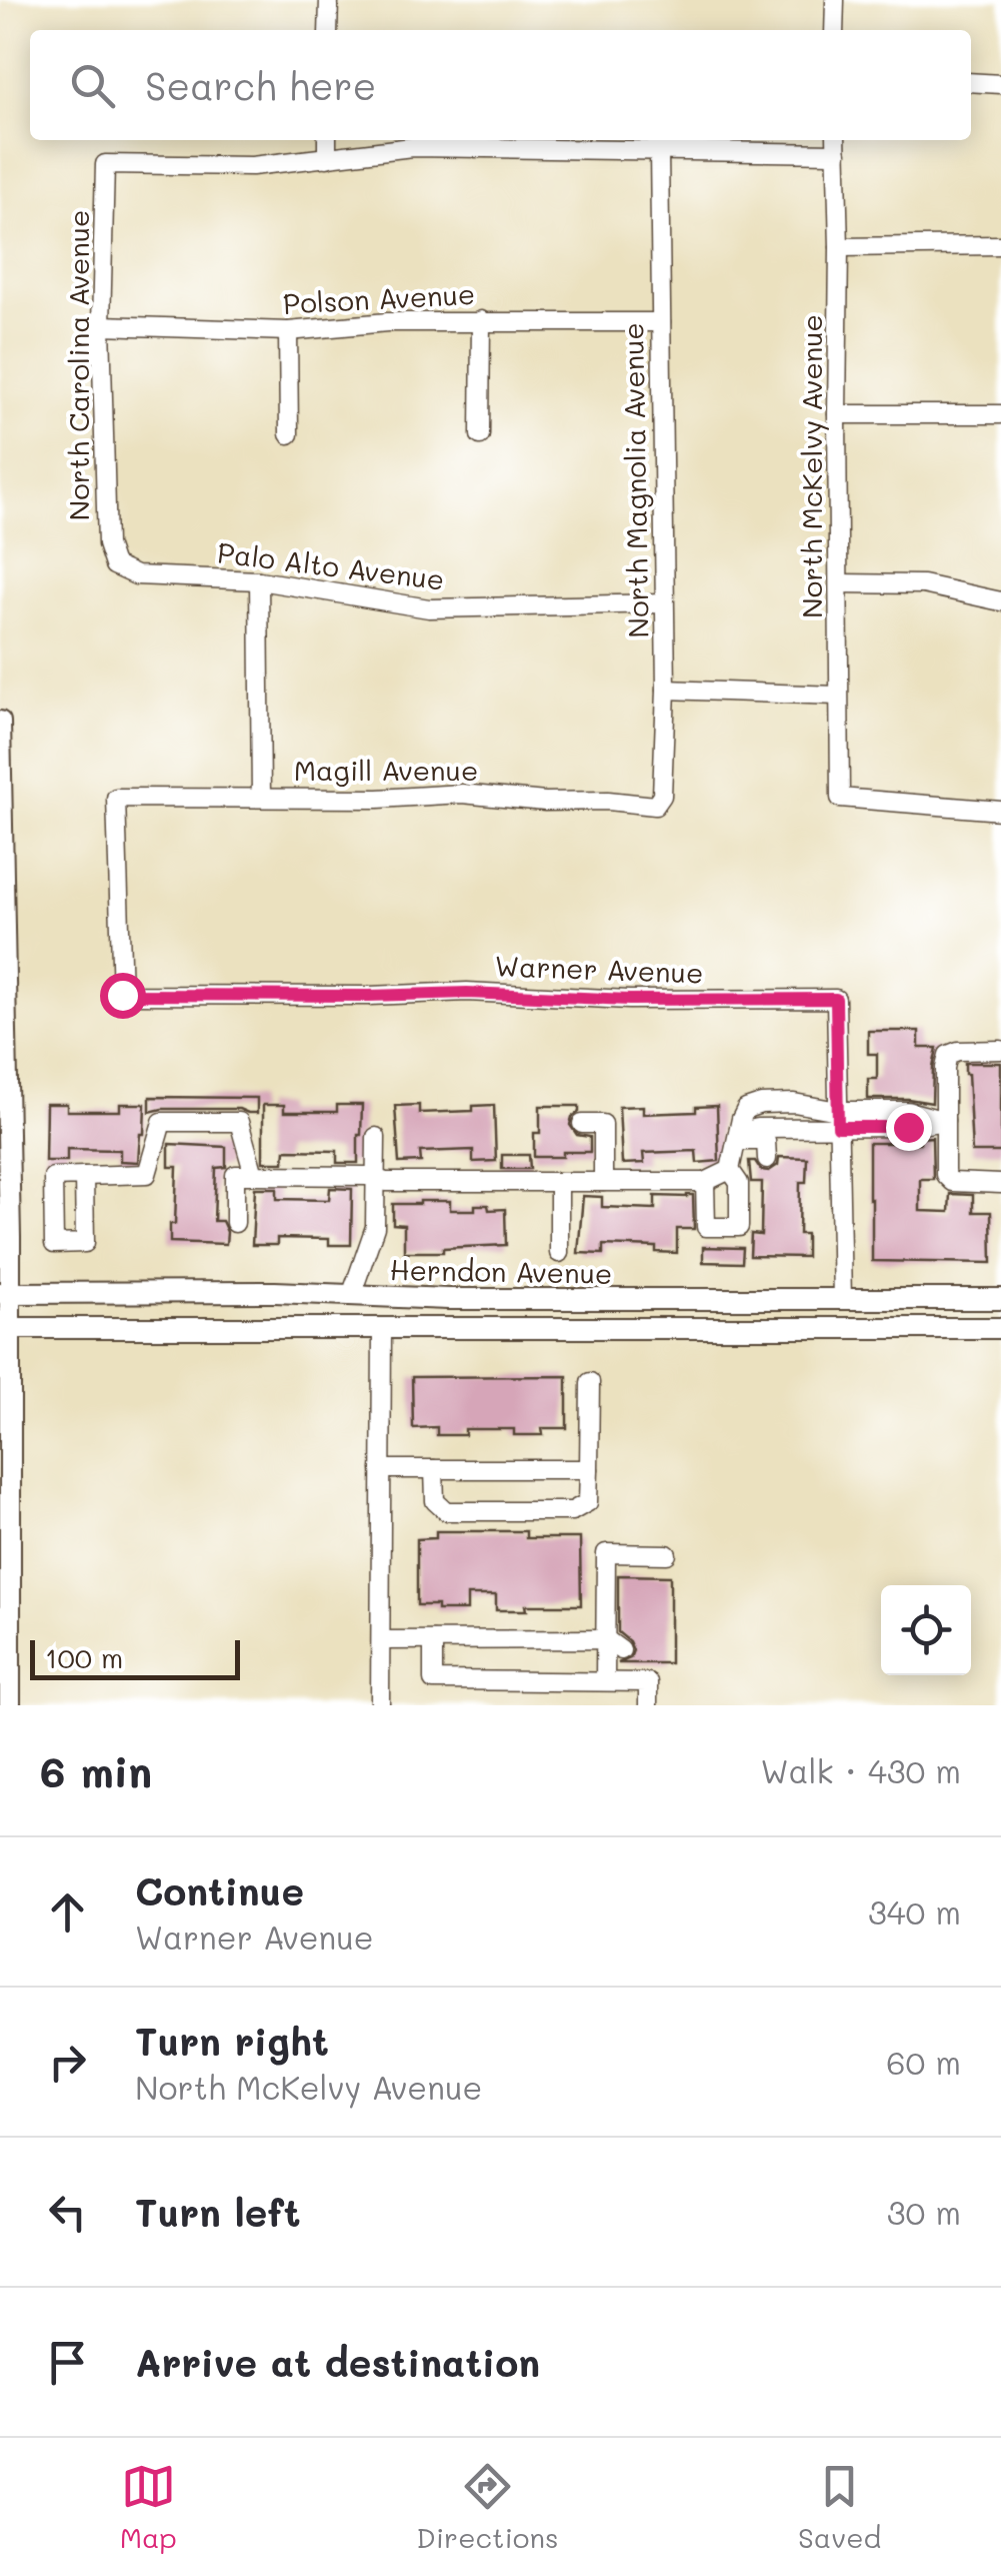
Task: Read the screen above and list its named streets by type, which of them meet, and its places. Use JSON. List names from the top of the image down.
{
  "streets": {
    "main road": ["Herndon Avenue"],
    "street": [
      "Polson Avenue",
      "North Carolina Avenue",
      "North McKelvy Avenue",
      "North Magnolia Avenue",
      "Palo Alto Avenue",
      "Magill Avenue",
      "Warner Avenue"
    ]
  },
  "crossings": [
    ["Polson Avenue", "North Carolina Avenue"],
    ["Polson Avenue", "North Magnolia Avenue"],
    ["North Carolina Avenue", "Palo Alto Avenue"],
    ["North Magnolia Avenue", "Palo Alto Avenue"],
    ["North Magnolia Avenue", "Magill Avenue"],
    ["Magill Avenue", "Warner Avenue"]
  ],
  "scale_bar": "100 m",
  "page": {
    "search": "Search here",
    "scale": "100 m",
    "heading": ["6 min", "Walk · 430 m"],
    "list": [
      ["Continue", "Warner Avenue", "340 m"],
      ["Turn right", "North McKelvy Avenue", "60 m"],
      ["Turn left", "30 m"],
      "Arrive at destination"
    ],
    "nav": ["Map", "Directions", "Saved"]
  }
}
